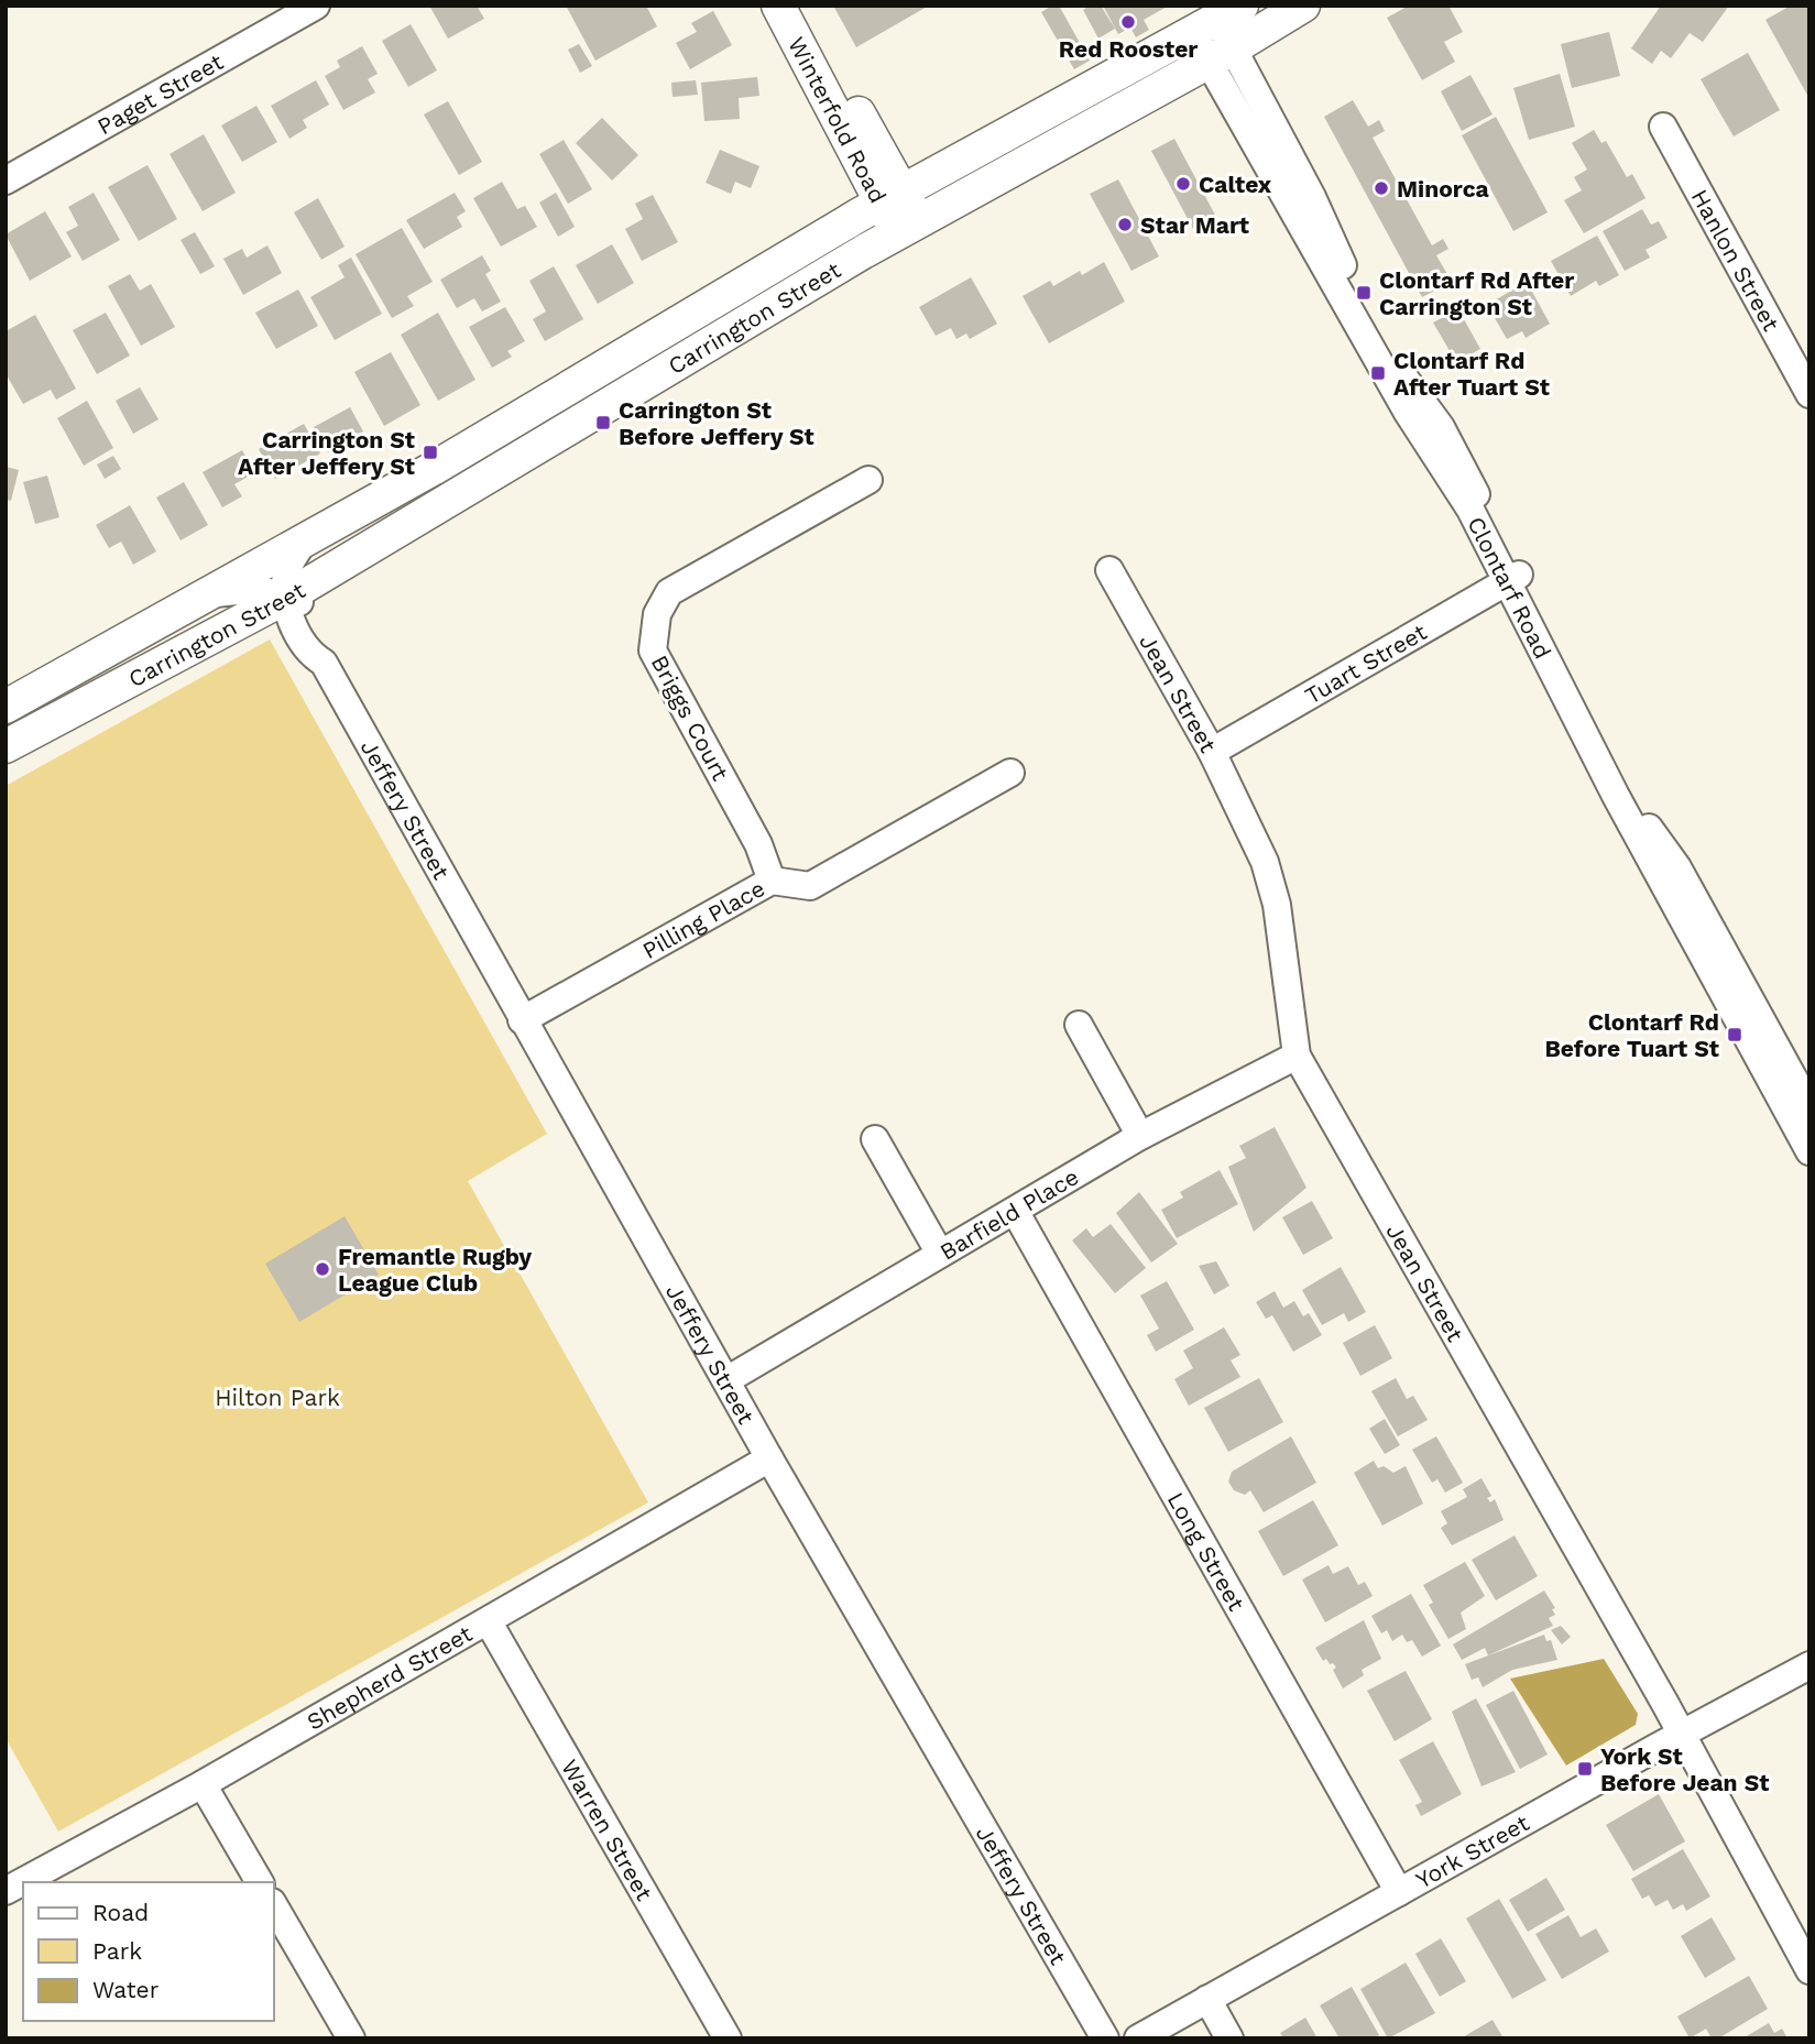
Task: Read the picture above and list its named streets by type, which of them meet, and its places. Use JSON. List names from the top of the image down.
{
  "streets": {
    "main road": ["Winterfold Road", "Carrington Street"],
    "street": [
      "Paget Street",
      "Hanlon Street",
      "Clontarf Road",
      "Tuart Street",
      "Jean Street",
      "Briggs Court",
      "Jeffery Street",
      "Pilling Place",
      "Barfield Place",
      "Long Street",
      "Shepherd Street",
      "Warren Street",
      "York Street"
    ]
  },
  "crossings": [
    ["Winterfold Road", "Carrington Street"],
    ["Carrington Street", "Clontarf Road"],
    ["Carrington Street", "Jeffery Street"],
    ["Clontarf Road", "Tuart Street"],
    ["Tuart Street", "Jean Street"],
    ["Jean Street", "Barfield Place"],
    ["Jean Street", "York Street"],
    ["Briggs Court", "Pilling Place"],
    ["Jeffery Street", "Pilling Place"],
    ["Jeffery Street", "Barfield Place"],
    ["Jeffery Street", "Shepherd Street"],
    ["Barfield Place", "Long Street"],
    ["Long Street", "York Street"],
    ["Shepherd Street", "Warren Street"]
  ],
  "parks": ["Hilton Park"],
  "places": {
    "other": [
      "Red Rooster",
      "Caltex",
      "Minorca",
      "Star Mart",
      "Fremantle Rugby League Club"
    ],
    "transit": [
      "Clontarf Rd After Carrington St",
      "Clontarf Rd After Tuart St",
      "Carrington St Before Jeffery St",
      "Carrington St After Jeffery St",
      "Clontarf Rd Before Tuart St",
      "York St Before Jean St"
    ]
  },
  "legend": ["Road", "Park", "Water"]
}
